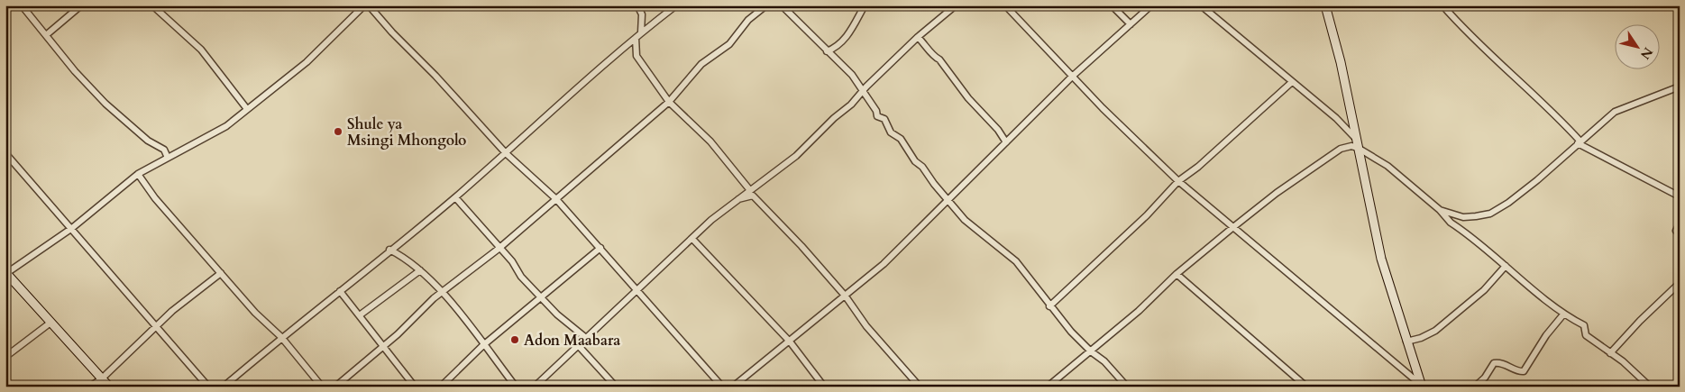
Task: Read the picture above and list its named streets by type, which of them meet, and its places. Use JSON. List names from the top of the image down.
{
  "places": ["Shule ya Msingi Mhongolo", "Adon Maabara"],
  "north": "bottom right"
}
